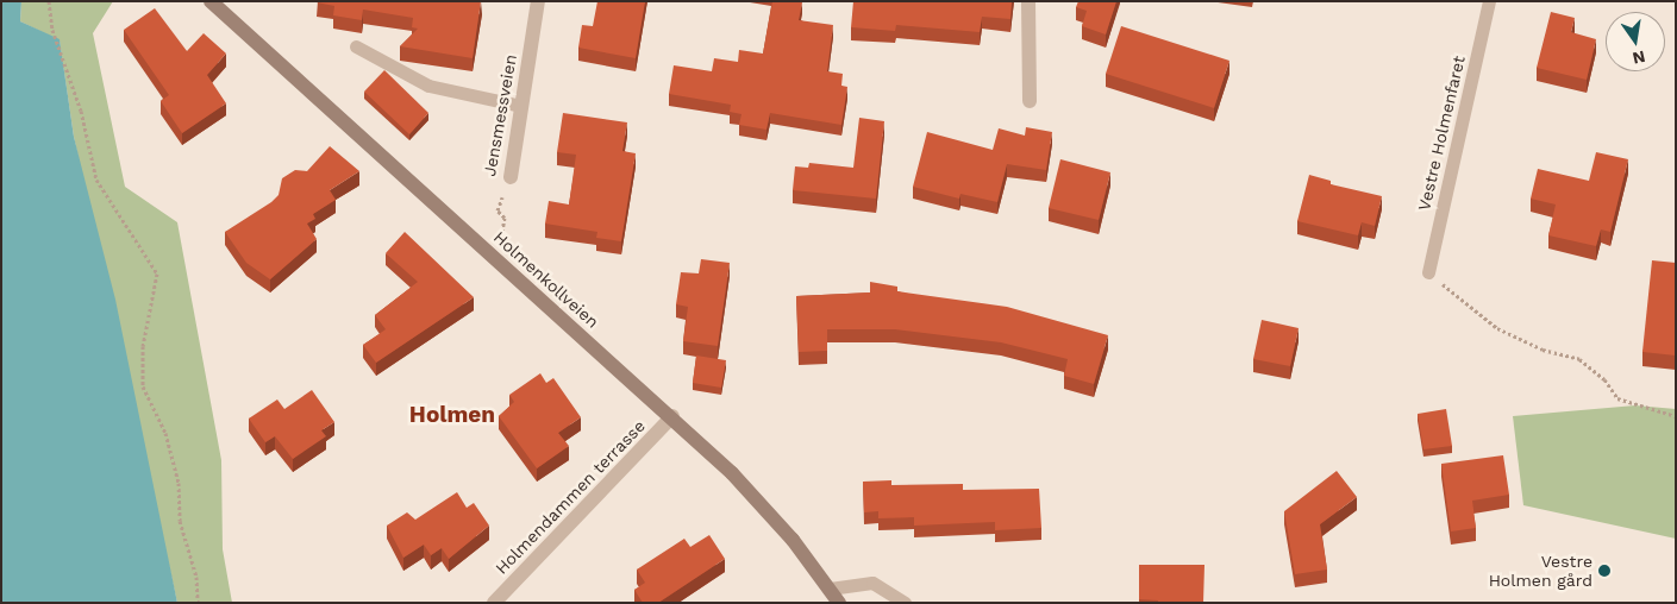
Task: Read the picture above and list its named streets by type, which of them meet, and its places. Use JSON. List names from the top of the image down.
{
  "streets": {
    "main road": ["Holmenkollveien"],
    "street": ["Jensmessveien", "Holmendammen terrasse"],
    "lane": ["Vestre Holmenfaret"]
  },
  "crossings": [
    ["Holmenkollveien", "Holmendammen terrasse"]
  ],
  "districts": ["Holmen"],
  "places": ["Vestre Holmen gård"],
  "north": "bottom"
}
